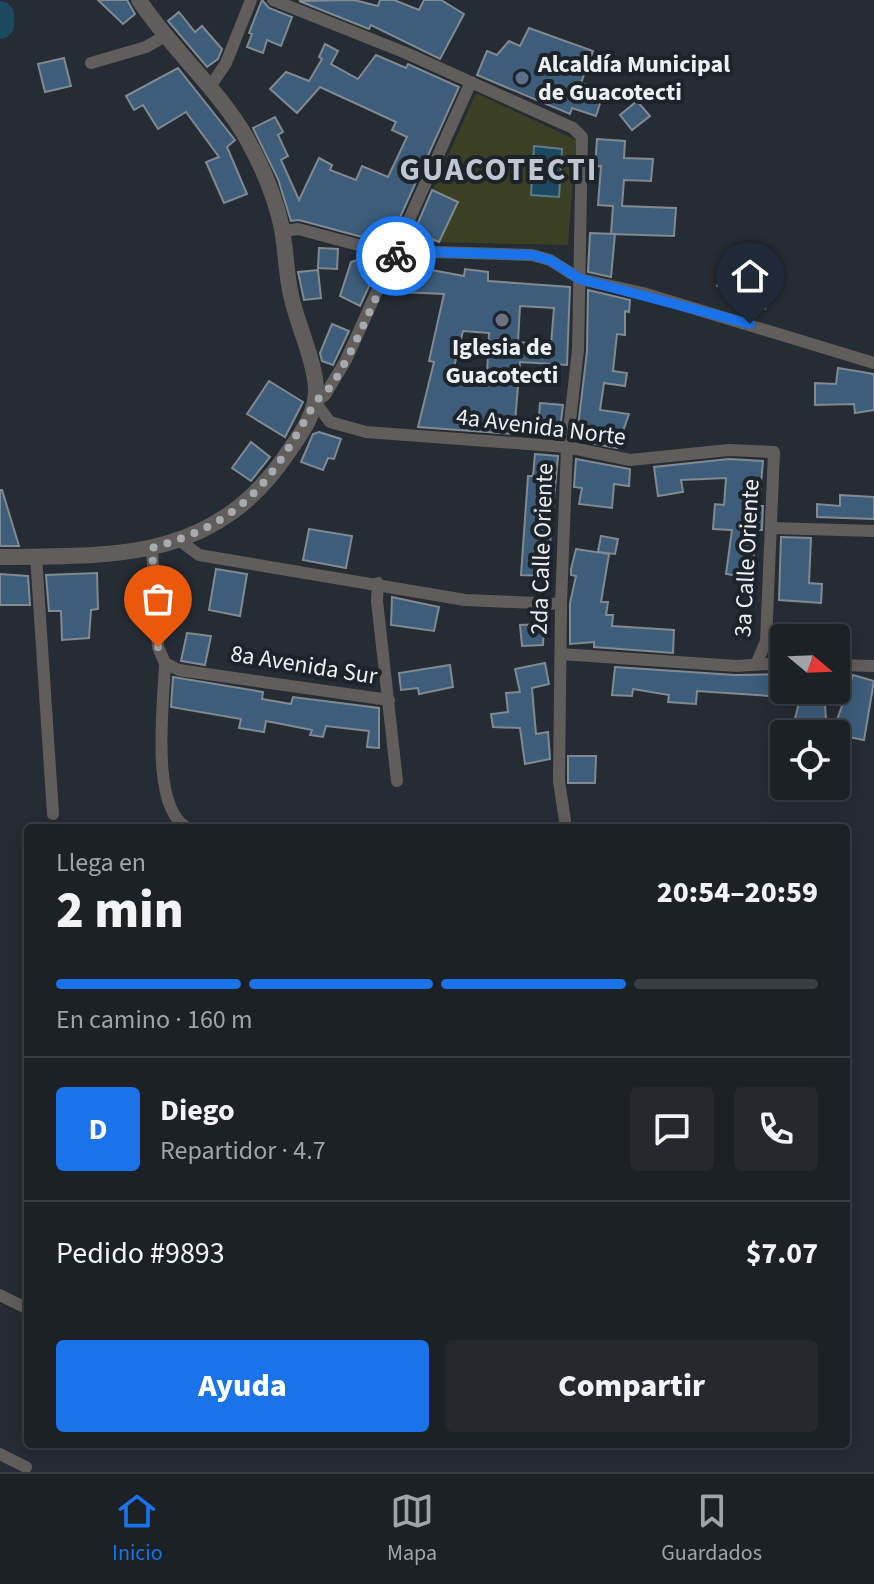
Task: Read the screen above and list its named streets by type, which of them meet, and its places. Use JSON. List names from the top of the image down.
{
  "streets": {
    "street": [
      "4a Avenida Norte",
      "2da Calle Oriente",
      "3a Calle Oriente",
      "8a Avenida Sur"
    ]
  },
  "crossings": [
    ["4a Avenida Norte", "2da Calle Oriente"],
    ["4a Avenida Norte", "3a Calle Oriente"]
  ],
  "districts": ["GUACOTECTI"],
  "places": ["Alcaldía Municipal de Guacotecti", "Iglesia de Guacotecti"],
  "north": "right",
  "page": {
    "heading": ["2 min", "Llega en", "20:54–20:59"],
    "panel": [
      "Diego",
      "Repartidor · 4.7",
      "Pedido #9893",
      "$7.07"
    ],
    "bar": "En camino · 160 m",
    "round": "D",
    "buttons": ["Ayuda", "Compartir"],
    "tabs": ["Inicio", "Mapa", "Guardados"]
  }
}
